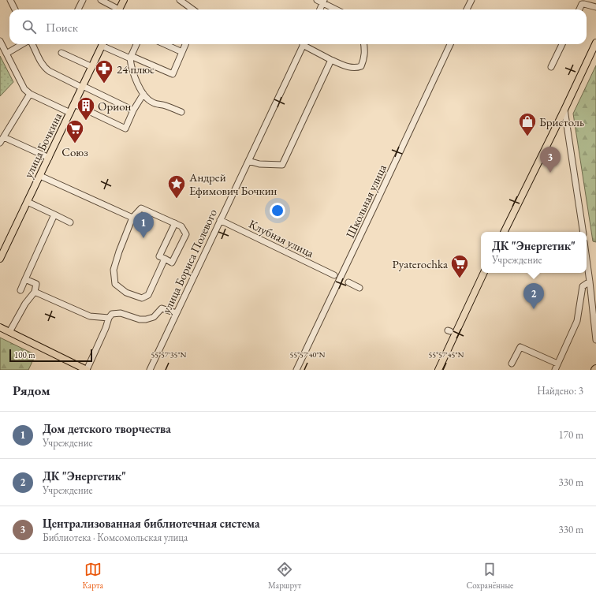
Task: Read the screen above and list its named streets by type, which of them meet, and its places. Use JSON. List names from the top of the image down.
{
  "streets": {
    "main road": ["улица Бочкина"],
    "street": ["Школьная улица", "Клубная улица", "улица Бориса Полевого"]
  },
  "crossings": [
    ["Клубная улица", "улица Бориса Полевого"]
  ],
  "places": {
    "pharmacy": ["24 плюс"],
    "building": ["Орион"],
    "shop": ["Бристоль"],
    "supermarket": ["Союз", "Pyaterochka"],
    "place": ["Андрей Ефимович Бочкин"]
  },
  "scale_bar": "100 m",
  "page": {
    "search": "Поиск",
    "pins": ["3", "1", "2"],
    "popup": ["ДК \"Энергетик\"", "Учреждение"],
    "scale": "100 m",
    "heading": ["Рядом", "Найдено: 3"],
    "list": [
      {
        "mark": "1",
        "name": "Дом детского творчества",
        "note": "Учреждение",
        "value": "170 m"
      },
      {
        "mark": "2",
        "name": "ДК \"Энергетик\"",
        "note": "Учреждение",
        "value": "330 m"
      },
      {
        "mark": "3",
        "name": "Централизованная библиотечная система",
        "note": "Библиотека · Комсомольская улица",
        "value": "330 m"
      }
    ],
    "nav": ["Карта", "Маршрут", "Сохранённые"]
  },
  "coordinates": ["55°57'35\"N", "55°57'40\"N", "55°57'45\"N"]
}
